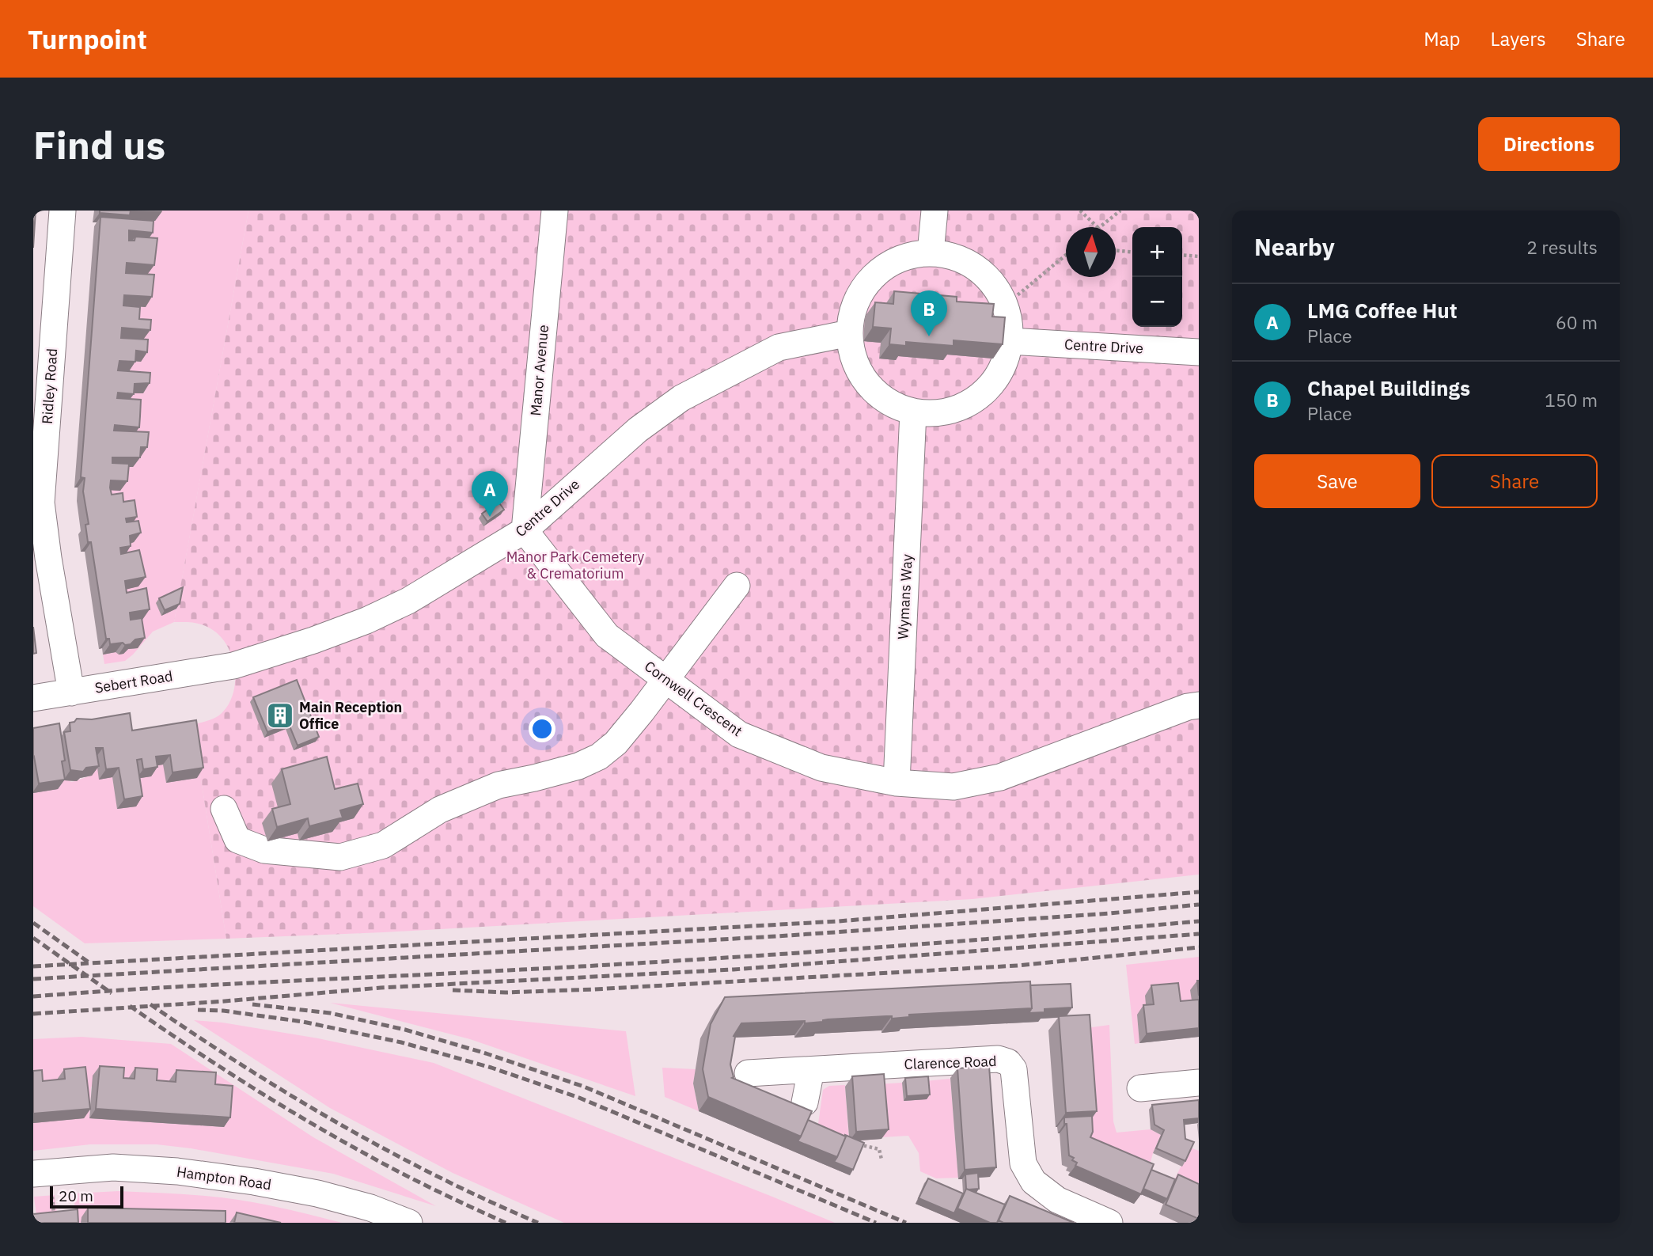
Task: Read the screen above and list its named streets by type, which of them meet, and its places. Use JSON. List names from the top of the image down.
{
  "streets": {
    "street": [
      "Centre Drive",
      "Manor Avenue",
      "Ridley Road",
      "Wymans Way",
      "Sebert Road",
      "Cornwell Crescent",
      "Clarence Road",
      "Hampton Road"
    ]
  },
  "crossings": [
    ["Centre Drive", "Manor Avenue"],
    ["Centre Drive", "Wymans Way"],
    ["Centre Drive", "Sebert Road"],
    ["Centre Drive", "Cornwell Crescent"],
    ["Manor Avenue", "Cornwell Crescent"],
    ["Ridley Road", "Sebert Road"],
    ["Wymans Way", "Cornwell Crescent"]
  ],
  "parks": ["Manor Park Cemetery & Crematorium"],
  "places": {
    "building": ["Main Reception Office"]
  },
  "scale_bar": "20 m",
  "north": "top",
  "page": {
    "header": "Turnpoint",
    "nav": ["Map", "Layers", "Share"],
    "buttons": [
      "Directions",
      ["Save", "Share"]
    ],
    "title": "Find us",
    "heading": ["Nearby", "2 results"],
    "map_buttons": ["+", "−"],
    "list": [
      {
        "mark": "A",
        "name": "LMG Coffee Hut",
        "note": "Place",
        "value": "60 m"
      },
      {
        "mark": "B",
        "name": "Chapel Buildings",
        "note": "Place",
        "value": "150 m"
      }
    ],
    "pins": ["B", "A"],
    "scale": "20 m"
  }
}
